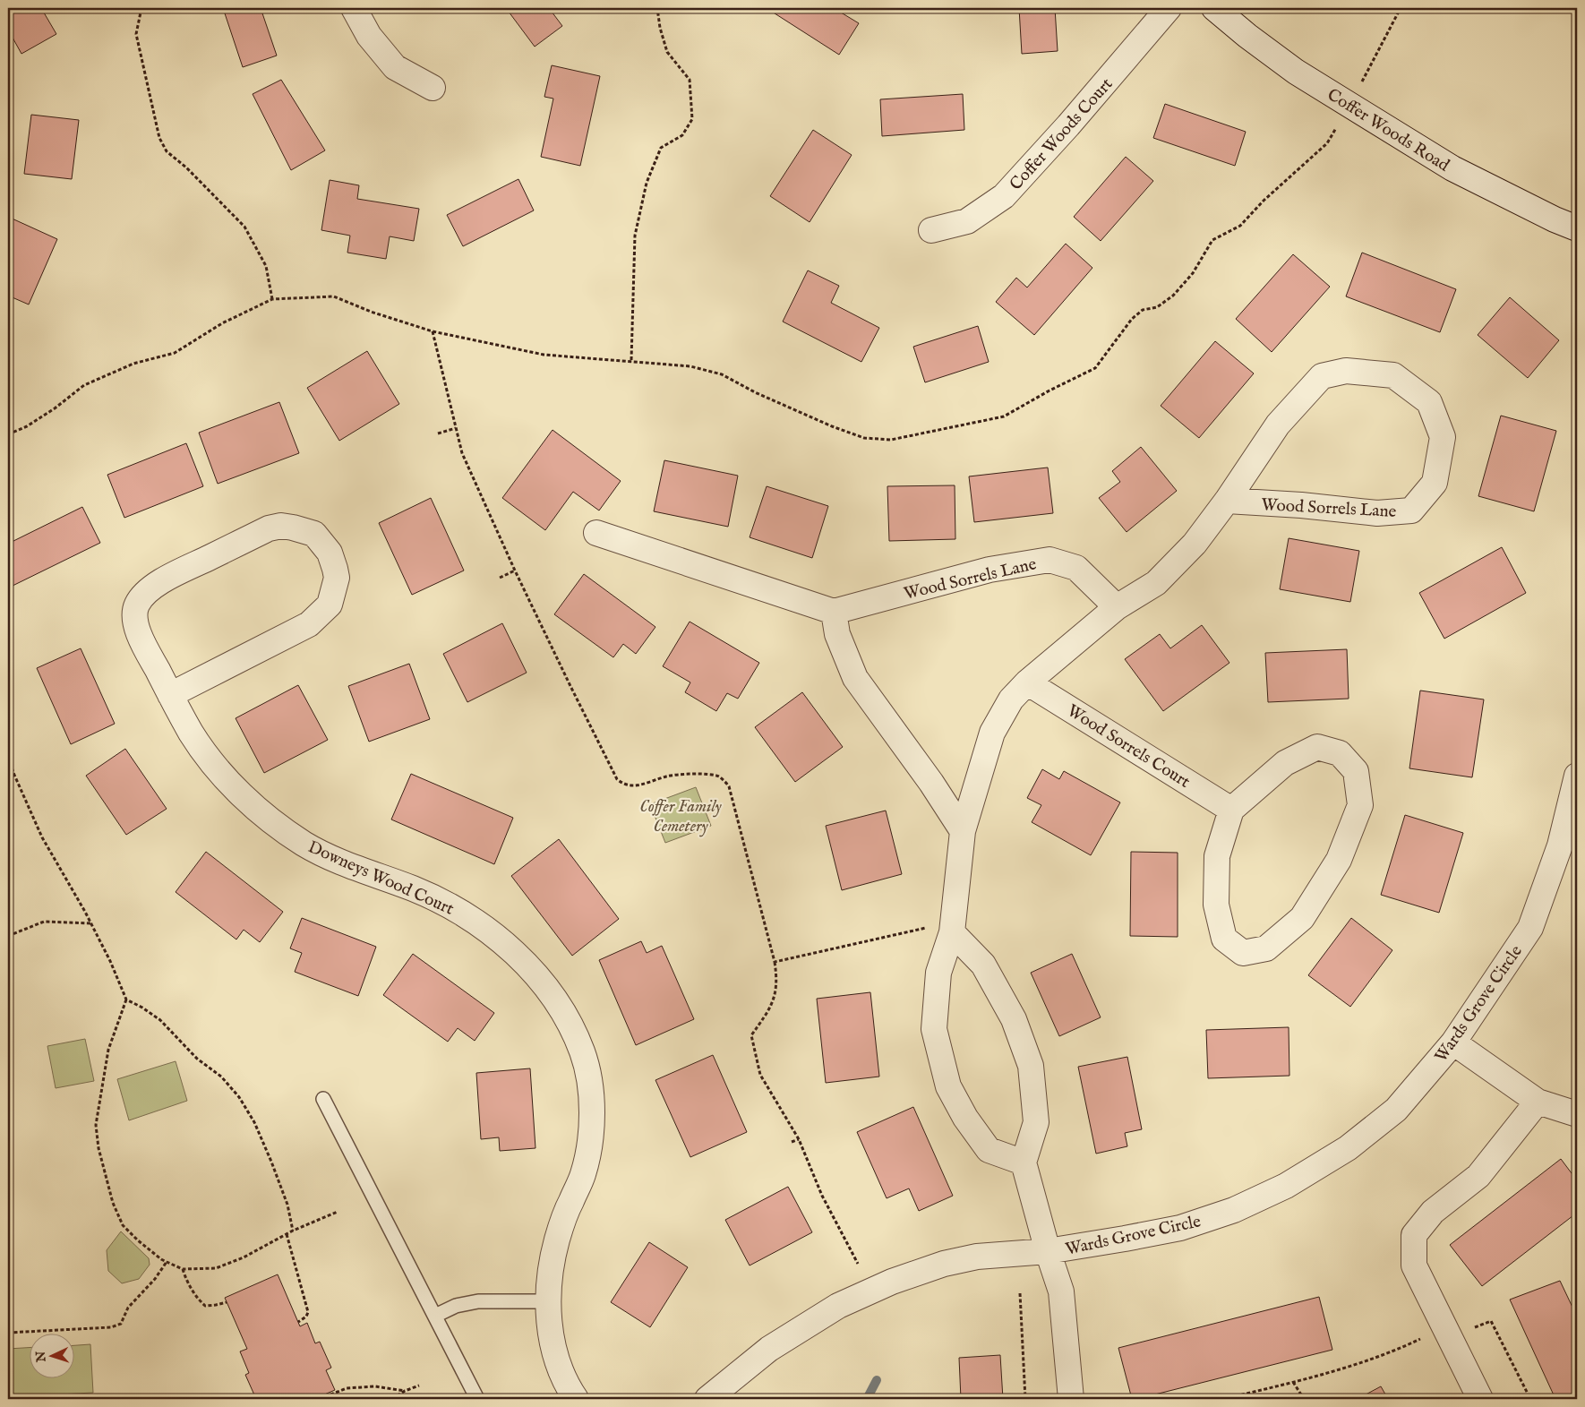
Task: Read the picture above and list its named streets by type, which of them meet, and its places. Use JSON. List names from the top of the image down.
{
  "streets": {
    "street": [
      "Coffer Woods Road",
      "Coffer Woods Court",
      "Wood Sorrels Lane",
      "Wood Sorrels Court",
      "Downeys Wood Court",
      "Wards Grove Circle"
    ]
  },
  "crossings": [
    ["Wood Sorrels Lane", "Wood Sorrels Court"]
  ],
  "parks": ["Coffer Family Cemetery"],
  "north": "left"
}
